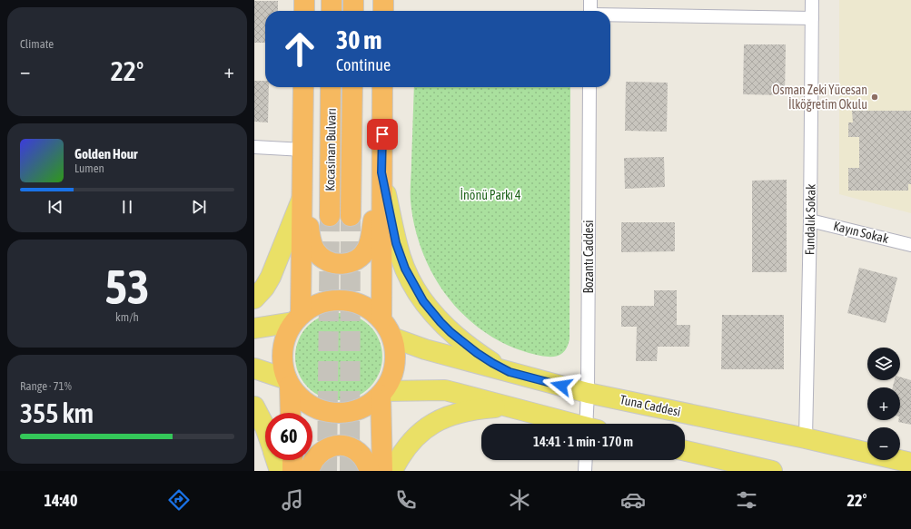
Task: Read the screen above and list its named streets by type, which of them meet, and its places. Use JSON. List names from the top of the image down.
{
  "streets": {
    "highway": ["Kocasinan Bulvarı"],
    "main road": ["Tuna Caddesi"],
    "street": ["Fundalık Sokak", "Kayın Sokak", "Bozantı Caddesi"]
  },
  "crossings": [
    ["Fundalık Sokak", "Kayın Sokak"],
    ["Fundalık Sokak", "Tuna Caddesi"],
    ["Bozantı Caddesi", "Tuna Caddesi"]
  ],
  "parks": ["İnönü Parkı 4"],
  "places": ["Osman Zeki Yücesan İlköğretim Okulu"],
  "page": {
    "tile": [
      "Climate",
      ["53", "km/h"],
      ["Range · 71%", "355 km"]
    ],
    "turn": ["30 m", "Continue"],
    "heat": ["−", "22°", "+"],
    "song": ["Golden Hour", "Lumen"],
    "map_buttons": ["+", "−"],
    "limit": "60",
    "trip": "14:41 · 1 min · 170 m",
    "tabs": ["14:40", "22°"]
  }
}
